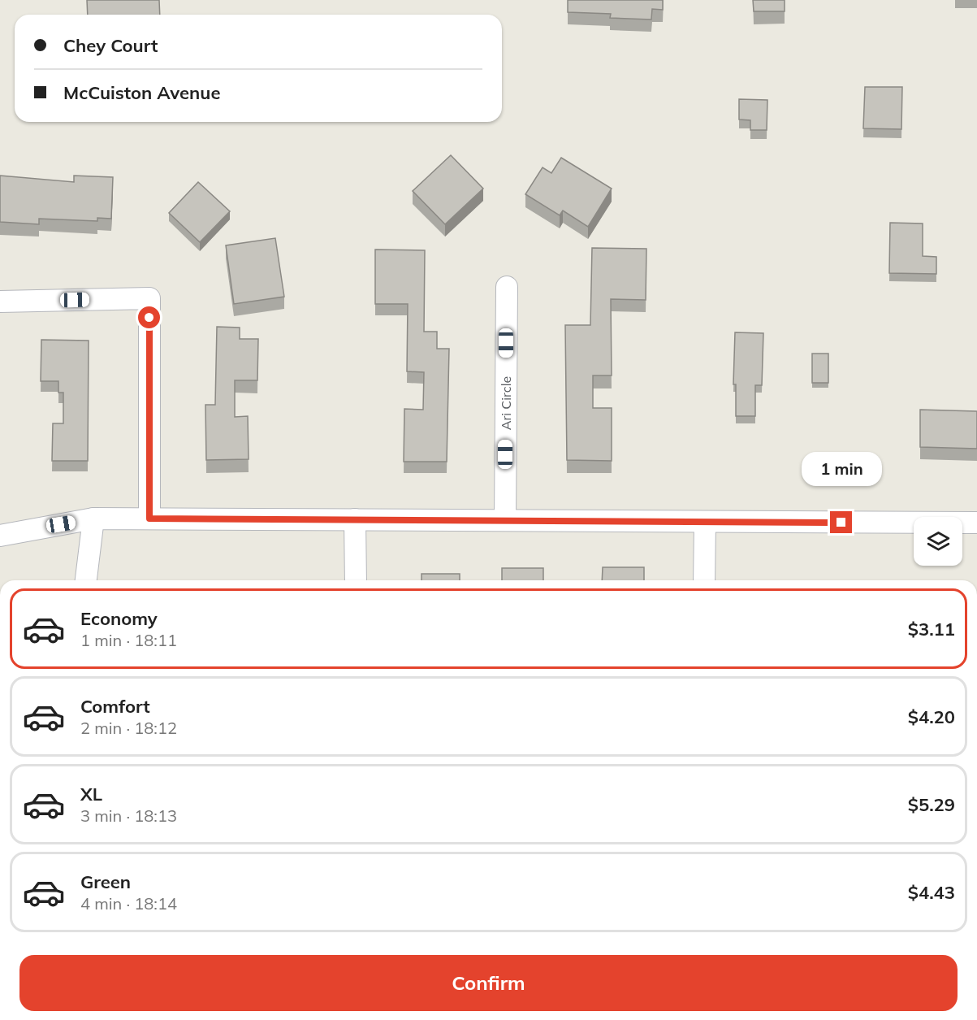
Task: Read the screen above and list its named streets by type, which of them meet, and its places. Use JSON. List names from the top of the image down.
{
  "streets": {
    "street": ["Ari Circle"]
  },
  "page": {
    "banner": ["Chey Court", "McCuiston Avenue"],
    "bubble": "1 min",
    "list": [
      {
        "name": "Economy",
        "note": "1 min · 18:11",
        "value": "$3.11"
      },
      {
        "name": "Comfort",
        "note": "2 min · 18:12",
        "value": "$4.20"
      },
      {
        "name": "XL",
        "note": "3 min · 18:13",
        "value": "$5.29"
      },
      {
        "name": "Green",
        "note": "4 min · 18:14",
        "value": "$4.43"
      }
    ],
    "buttons": "Confirm"
  }
}
